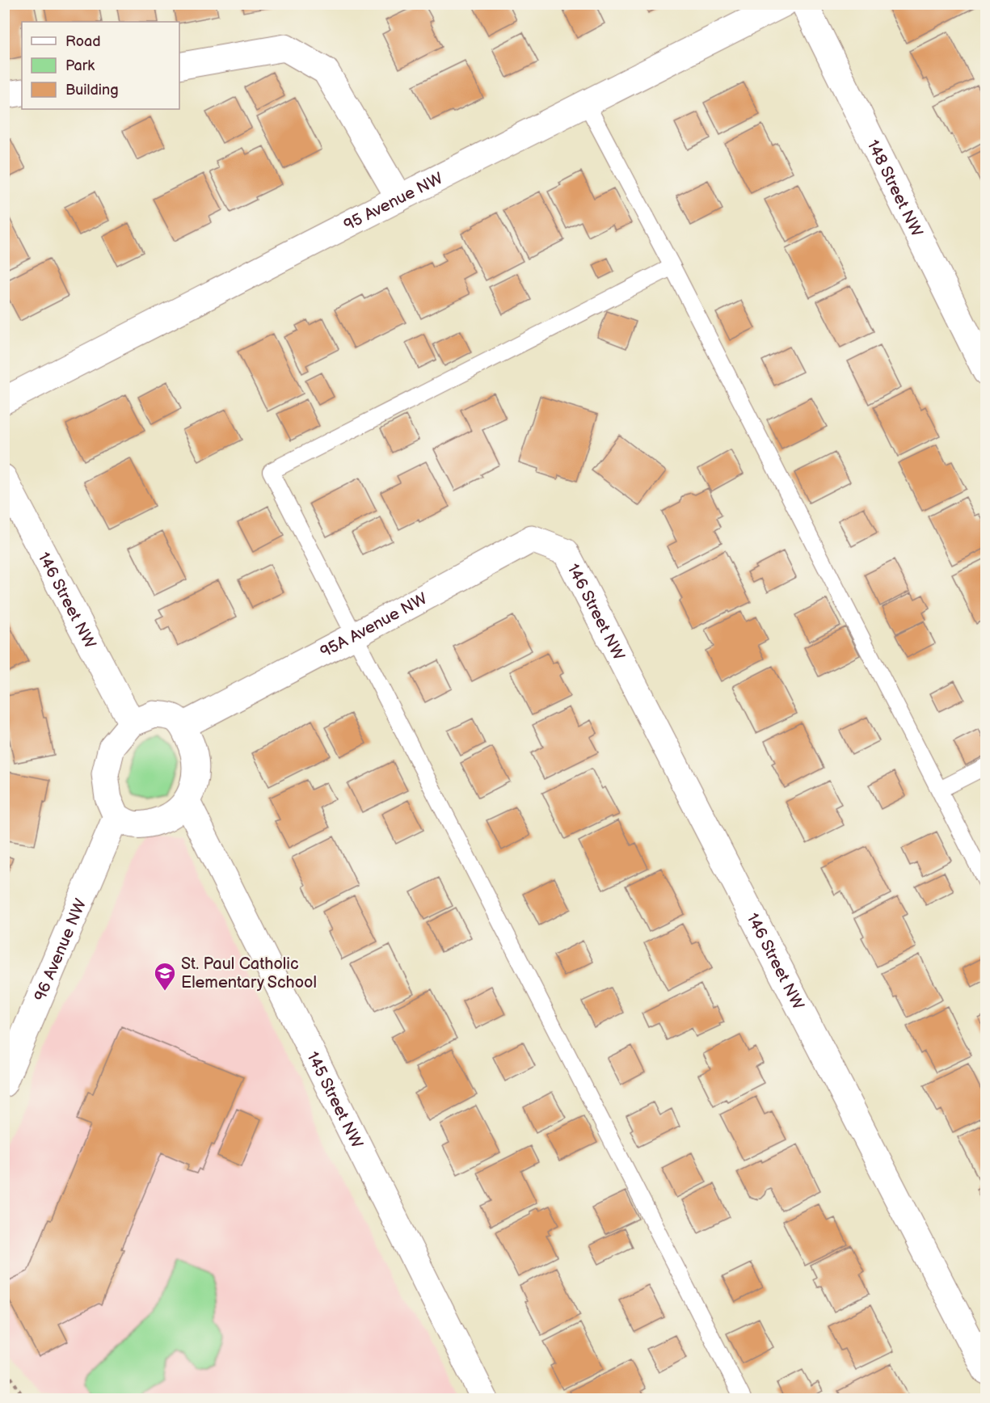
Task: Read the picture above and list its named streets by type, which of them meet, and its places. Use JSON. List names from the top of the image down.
{
  "streets": {
    "street": [
      "148 Street NW",
      "95 Avenue NW",
      "146 Street NW",
      "95A Avenue NW",
      "96 Avenue NW",
      "145 Street NW"
    ]
  },
  "crossings": [
    ["146 Street NW", "95A Avenue NW"],
    ["146 Street NW", "96 Avenue NW"],
    ["146 Street NW", "145 Street NW"],
    ["95A Avenue NW", "96 Avenue NW"],
    ["95A Avenue NW", "145 Street NW"],
    ["96 Avenue NW", "145 Street NW"]
  ],
  "places": {
    "school or university": ["St. Paul Catholic Elementary School"]
  },
  "legend": ["Road", "Park", "Building"]
}
